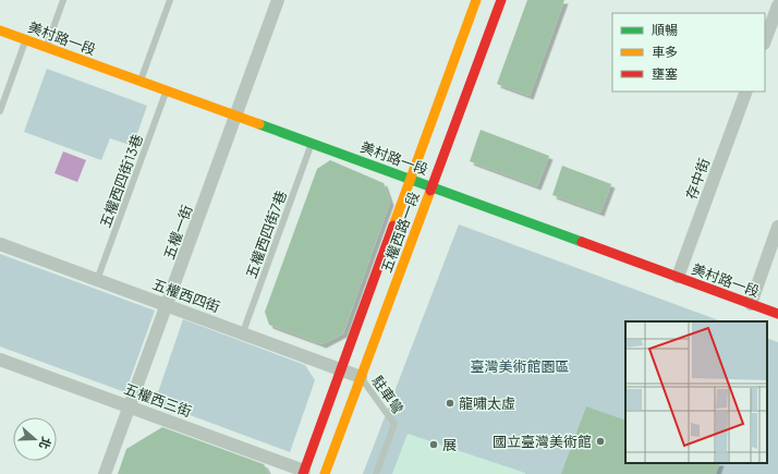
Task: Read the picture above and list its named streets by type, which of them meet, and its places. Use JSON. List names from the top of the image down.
{
  "streets": {
    "main road": ["美村路一段", "五權西路一段"],
    "street": [
      "存中街",
      "五權一街",
      "五權西四街",
      "五權西三街"
    ],
    "lane": ["五權西四街13巷", "五權西四街7巷", "駐車彎"]
  },
  "crossings": [
    ["美村路一段", "存中街"],
    ["美村路一段", "五權西四街13巷"],
    ["美村路一段", "五權一街"],
    ["美村路一段", "五權西路一段"],
    ["美村路一段", "五權西四街7巷"],
    ["五權西四街13巷", "五權西四街"],
    ["五權一街", "五權西四街"],
    ["五權一街", "五權西三街"],
    ["五權西路一段", "五權西四街"],
    ["五權西路一段", "駐車彎"],
    ["五權西路一段", "五權西三街"],
    ["五權西四街7巷", "五權西四街"],
    ["五權西四街", "駐車彎"]
  ],
  "parks": ["臺灣美術館園區"],
  "places": ["龍嘯太虛", "國立臺灣美術館", "展"],
  "legend": ["順暢", "車多", "壅塞"],
  "north": "right"
}
